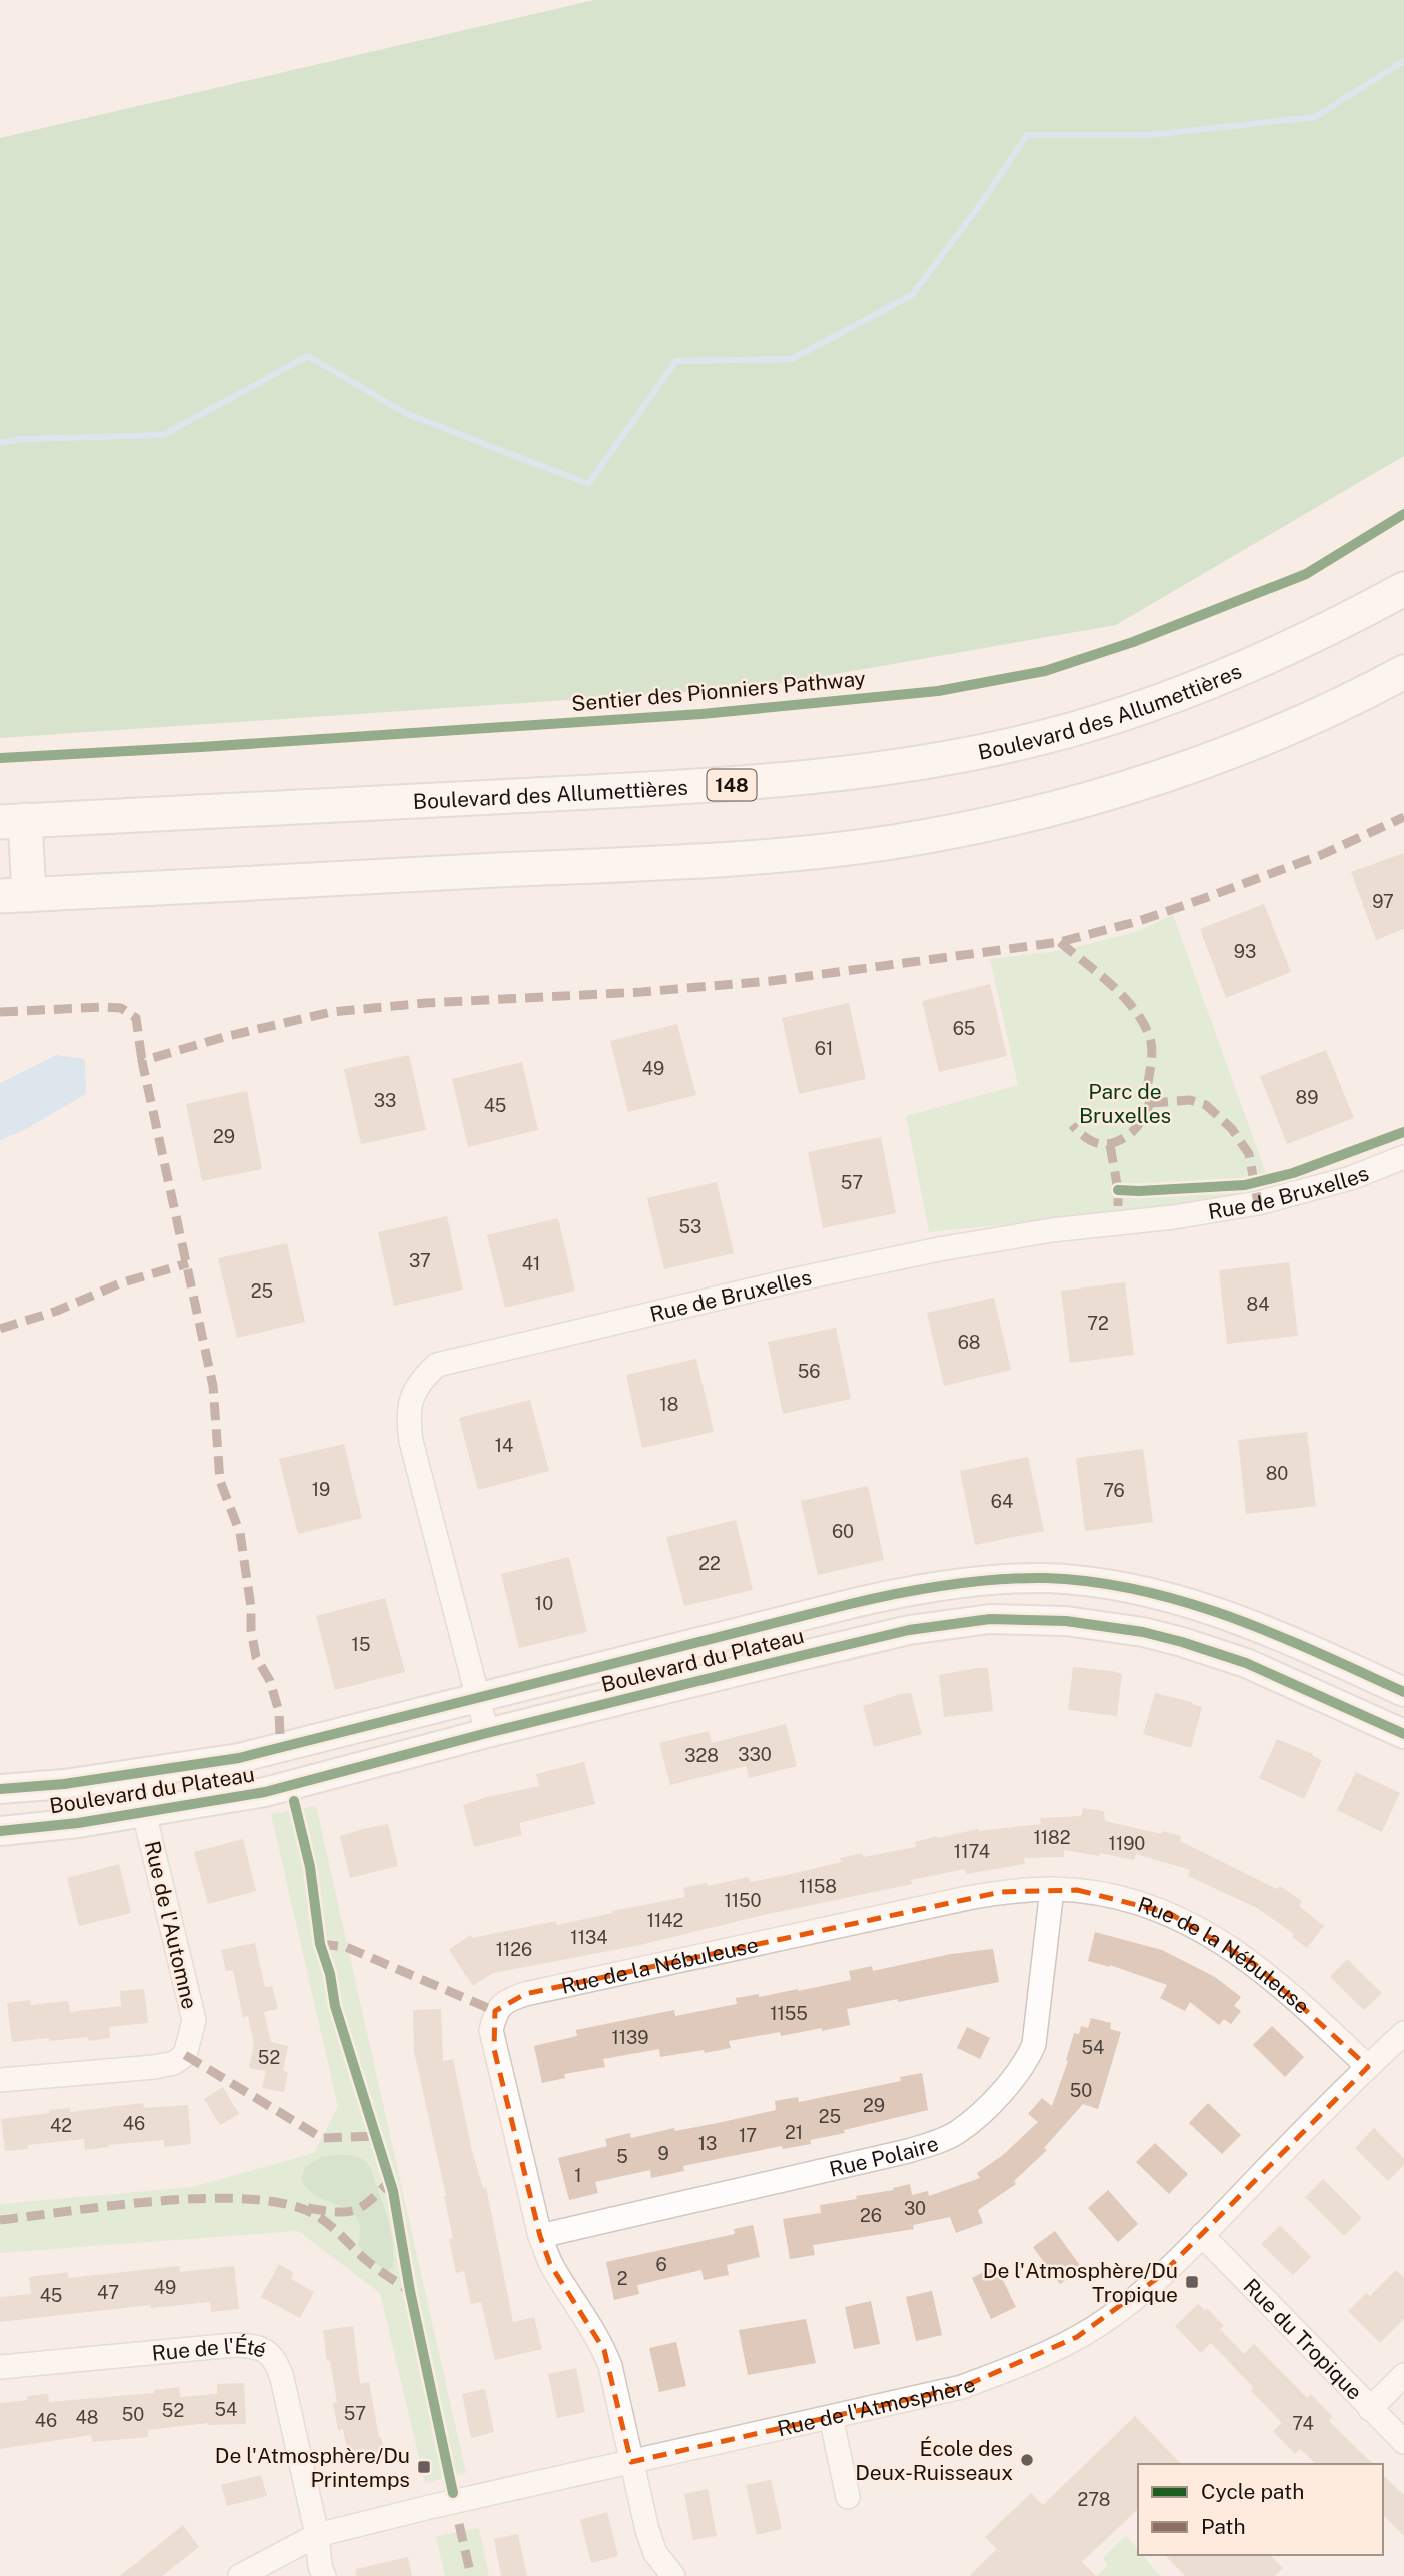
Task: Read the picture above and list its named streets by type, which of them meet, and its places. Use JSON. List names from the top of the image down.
{
  "streets": {
    "highway": ["Boulevard des Allumettières", "148"],
    "main road": ["Boulevard du Plateau"],
    "street": [
      "Rue de Bruxelles",
      "Rue de l'Automne",
      "Rue de la Nébuleuse",
      "Rue Polaire",
      "Rue du Tropique",
      "Rue de l'Été",
      "Rue de l'Atmosphère"
    ],
    "cycle path": ["Sentier des Pionniers Pathway"]
  },
  "crossings": [
    ["Rue de Bruxelles", "Boulevard du Plateau"],
    ["Boulevard du Plateau", "Rue de l'Automne"],
    ["Rue de la Nébuleuse", "Rue Polaire"],
    ["Rue de la Nébuleuse", "Rue de l'Atmosphère"],
    ["Rue du Tropique", "Rue de l'Atmosphère"],
    ["Rue de l'Été", "Rue de l'Atmosphère"]
  ],
  "parks": ["Parc de Bruxelles"],
  "places": {
    "transit": ["De l'Atmosphère/Du Tropique", "De l'Atmosphère/Du Printemps"],
    "other": ["École des Deux-Ruisseaux"]
  },
  "house_numbers": [
    "97",
    "93",
    "65",
    "61",
    "49",
    "89",
    "33",
    "45",
    "29",
    "57",
    "53",
    "37",
    "41",
    "25",
    "84",
    "72",
    "68",
    "56",
    "18",
    "14",
    "80",
    "19",
    "76",
    "64",
    "60",
    "22",
    "10",
    "15",
    "330",
    "328",
    "1182",
    "1190",
    "1174",
    "1158",
    "1150",
    "1142",
    "1134",
    "1126",
    "1155",
    "1139",
    "54",
    "52",
    "50",
    "29",
    "25",
    "46",
    "42",
    "21",
    "17",
    "13",
    "9",
    "5",
    "1",
    "30",
    "26",
    "6",
    "2",
    "49",
    "47",
    "45",
    "54",
    "52",
    "57",
    "50",
    "48",
    "46",
    "74",
    "278"
  ],
  "legend": ["Cycle path", "Path"]
}
